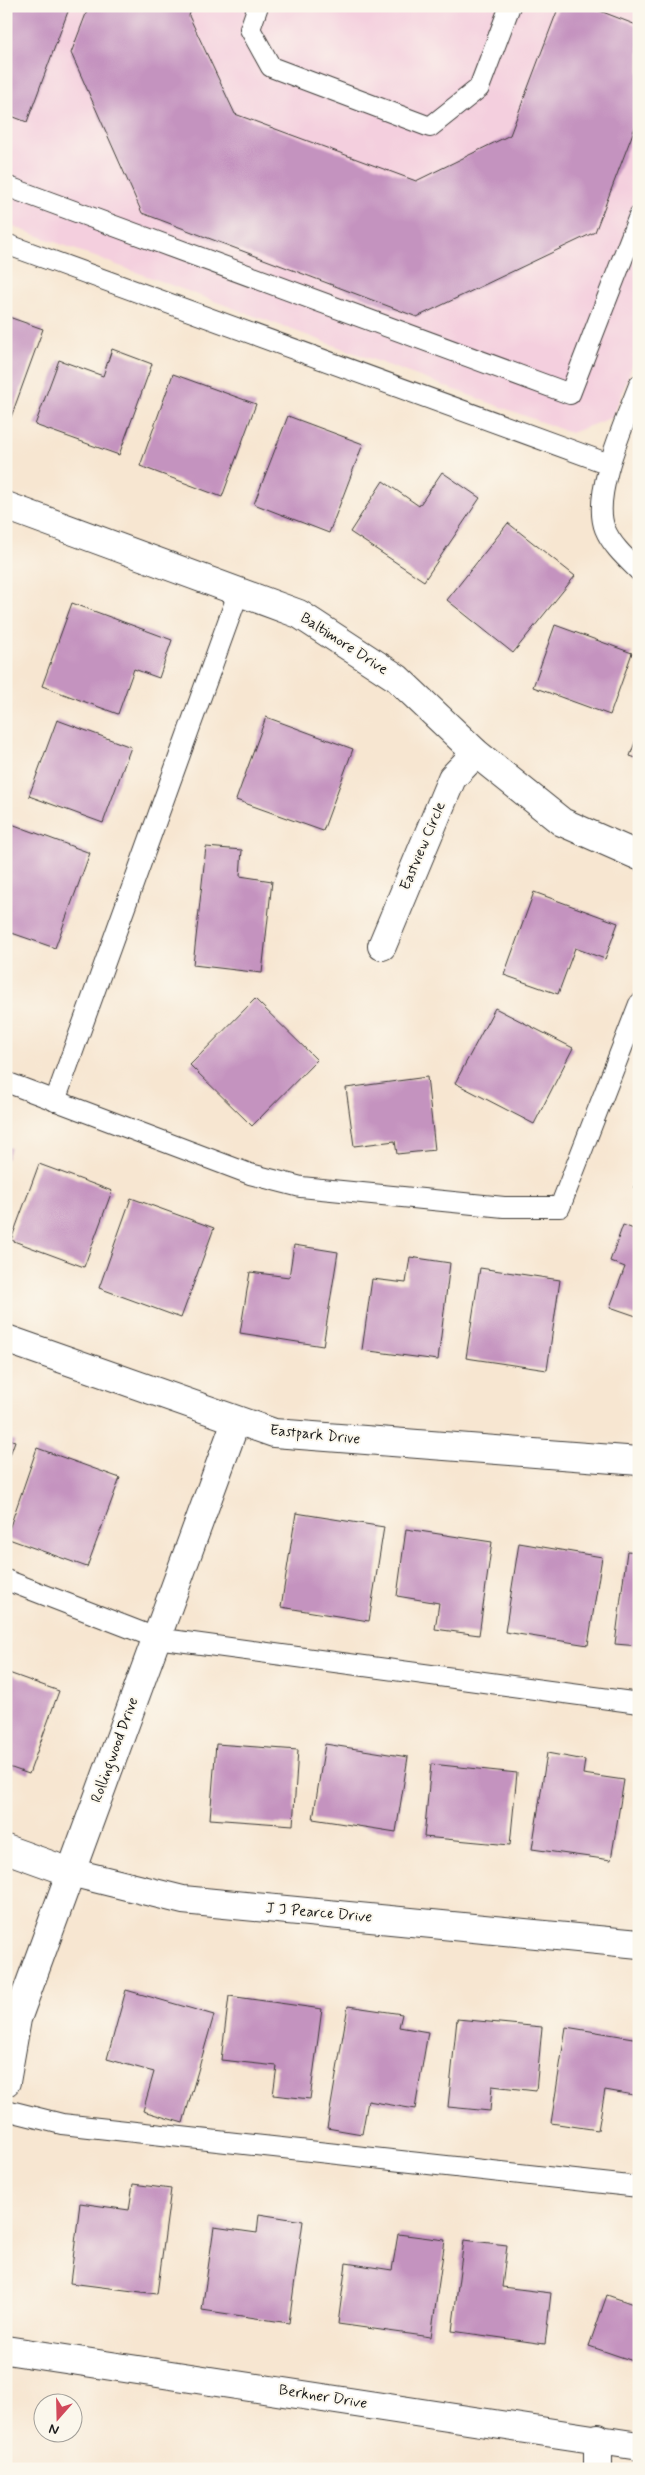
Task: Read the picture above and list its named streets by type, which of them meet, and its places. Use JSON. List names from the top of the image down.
{
  "streets": {
    "street": [
      "Baltimore Drive",
      "Eastview Circle",
      "Eastpark Drive",
      "Rollingwood Drive",
      "J J Pearce Drive",
      "Berkner Drive"
    ]
  },
  "crossings": [
    ["Baltimore Drive", "Eastview Circle"],
    ["Eastpark Drive", "Rollingwood Drive"],
    ["Rollingwood Drive", "J J Pearce Drive"]
  ],
  "north": "bottom"
}
